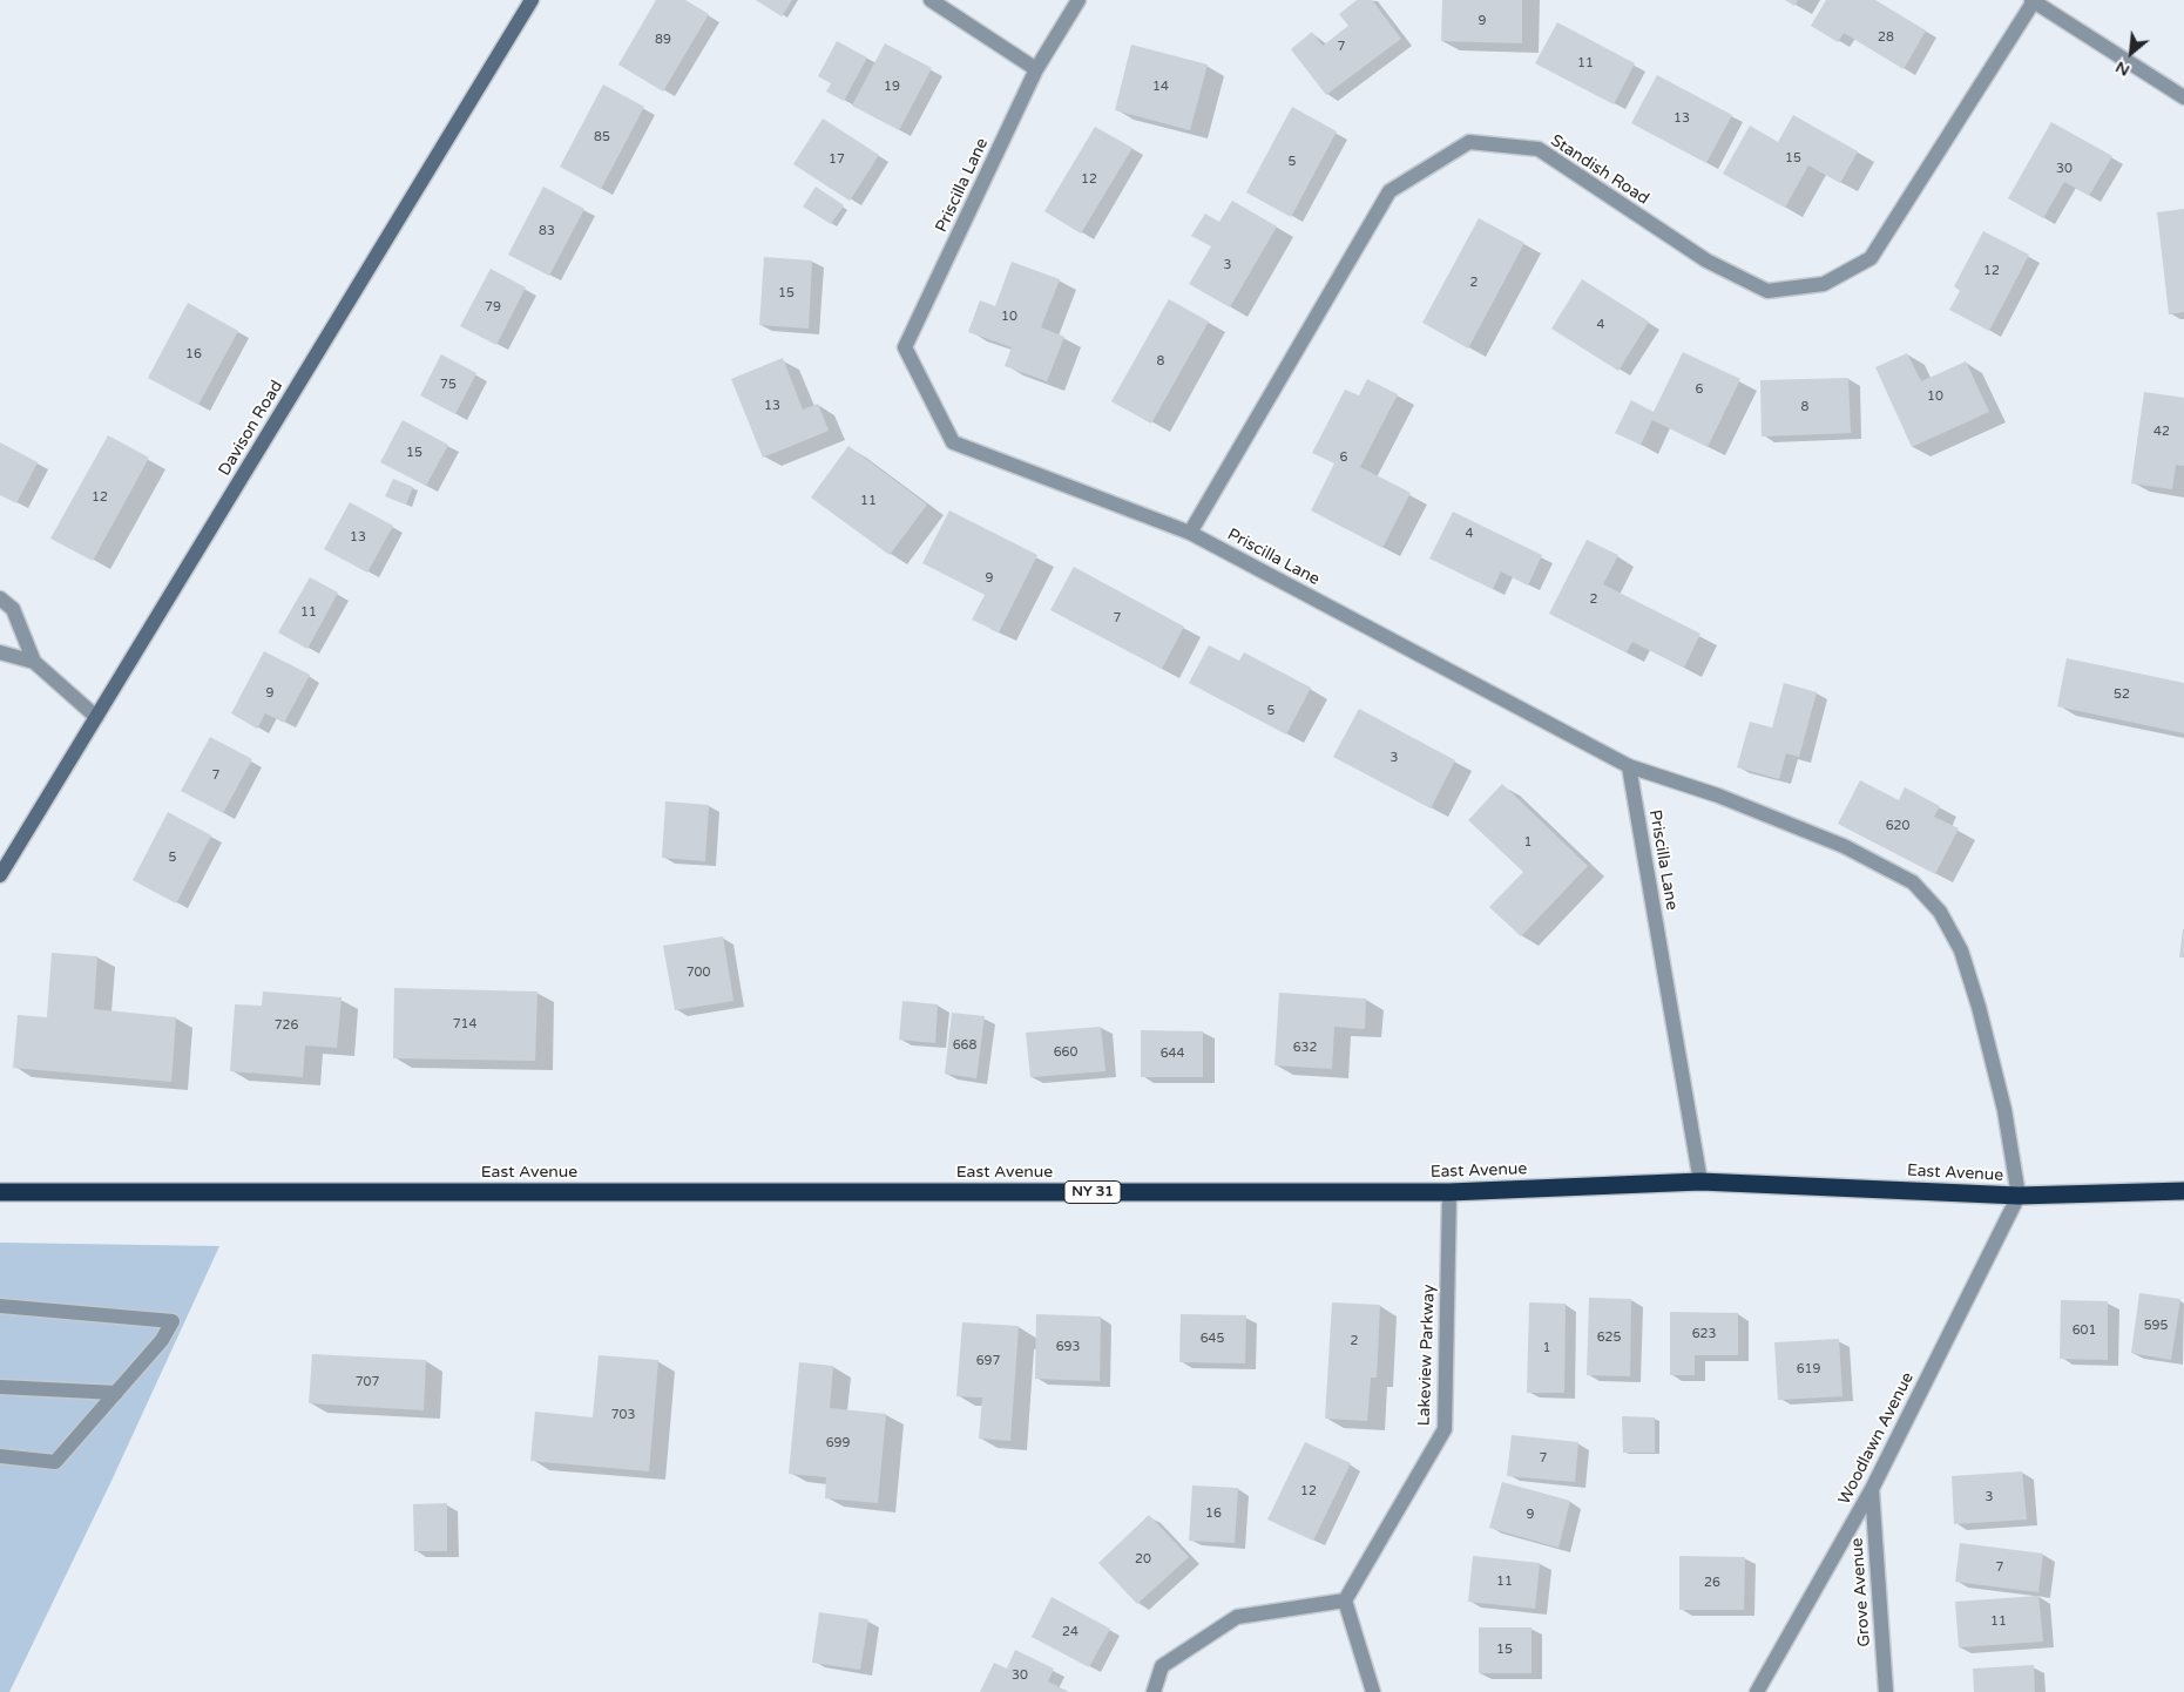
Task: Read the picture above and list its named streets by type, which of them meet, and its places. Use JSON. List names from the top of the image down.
{
  "streets": {
    "highway": ["East Avenue", "NY 31"],
    "street": [
      "Standish Road",
      "Priscilla Lane",
      "Davison Road",
      "Lakeview Parkway",
      "Woodlawn Avenue",
      "Grove Avenue"
    ]
  },
  "crossings": [
    ["Standish Road", "Priscilla Lane"],
    ["Priscilla Lane", "East Avenue"],
    ["East Avenue", "Lakeview Parkway"],
    ["East Avenue", "Woodlawn Avenue"],
    ["Woodlawn Avenue", "Grove Avenue"]
  ],
  "house_numbers": [
    "9",
    "28",
    "89",
    "7",
    "11",
    "19",
    "14",
    "13",
    "85",
    "15",
    "17",
    "5",
    "30",
    "12",
    "83",
    "3",
    "12",
    "2",
    "15",
    "79",
    "10",
    "4",
    "16",
    "8",
    "75",
    "6",
    "10",
    "13",
    "8",
    "42",
    "15",
    "6",
    "12",
    "11",
    "4",
    "13",
    "9",
    "2",
    "11",
    "7",
    "9",
    "52",
    "5",
    "3",
    "7",
    "620",
    "1",
    "5",
    "700",
    "714",
    "726",
    "668",
    "632",
    "660",
    "644",
    "595",
    "601",
    "623",
    "625",
    "645",
    "2",
    "693",
    "1",
    "697",
    "619",
    "707",
    "703",
    "699",
    "7",
    "12",
    "3",
    "16",
    "9",
    "20",
    "7",
    "11",
    "26",
    "11",
    "24",
    "15",
    "30"
  ],
  "north": "bottom left"
}
